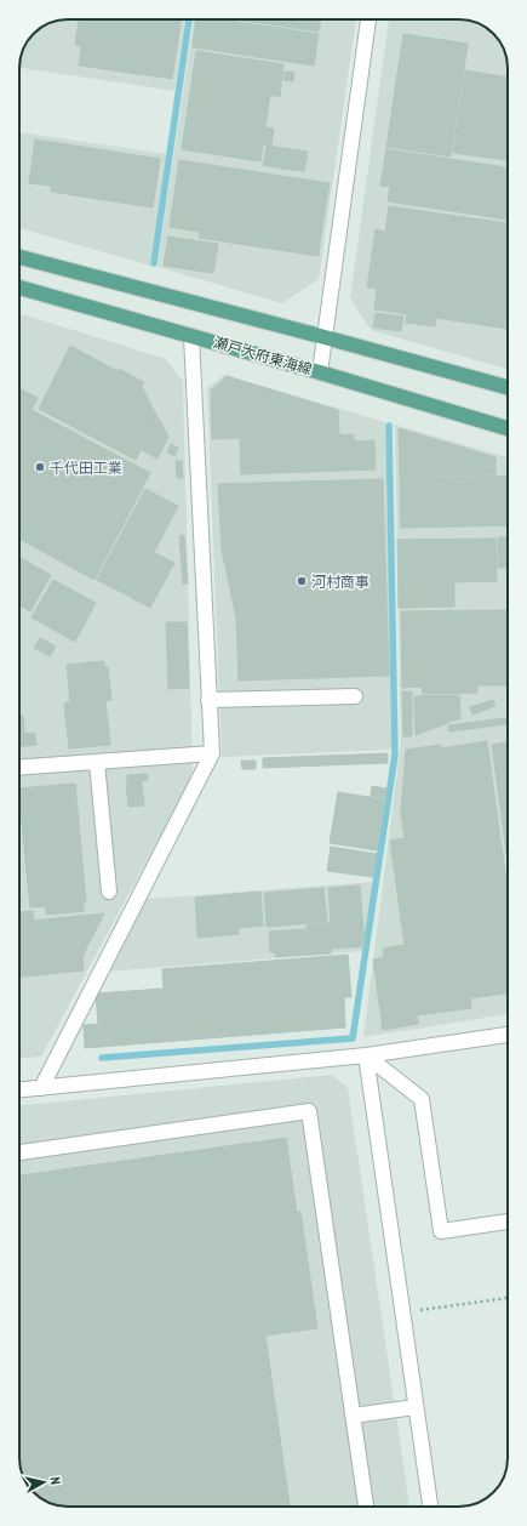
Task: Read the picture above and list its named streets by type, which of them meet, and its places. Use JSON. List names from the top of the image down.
{
  "streets": {
    "main road": ["瀬戸大府東海線"]
  },
  "places": ["千代田工業", "河村商事"],
  "north": "right"
}
